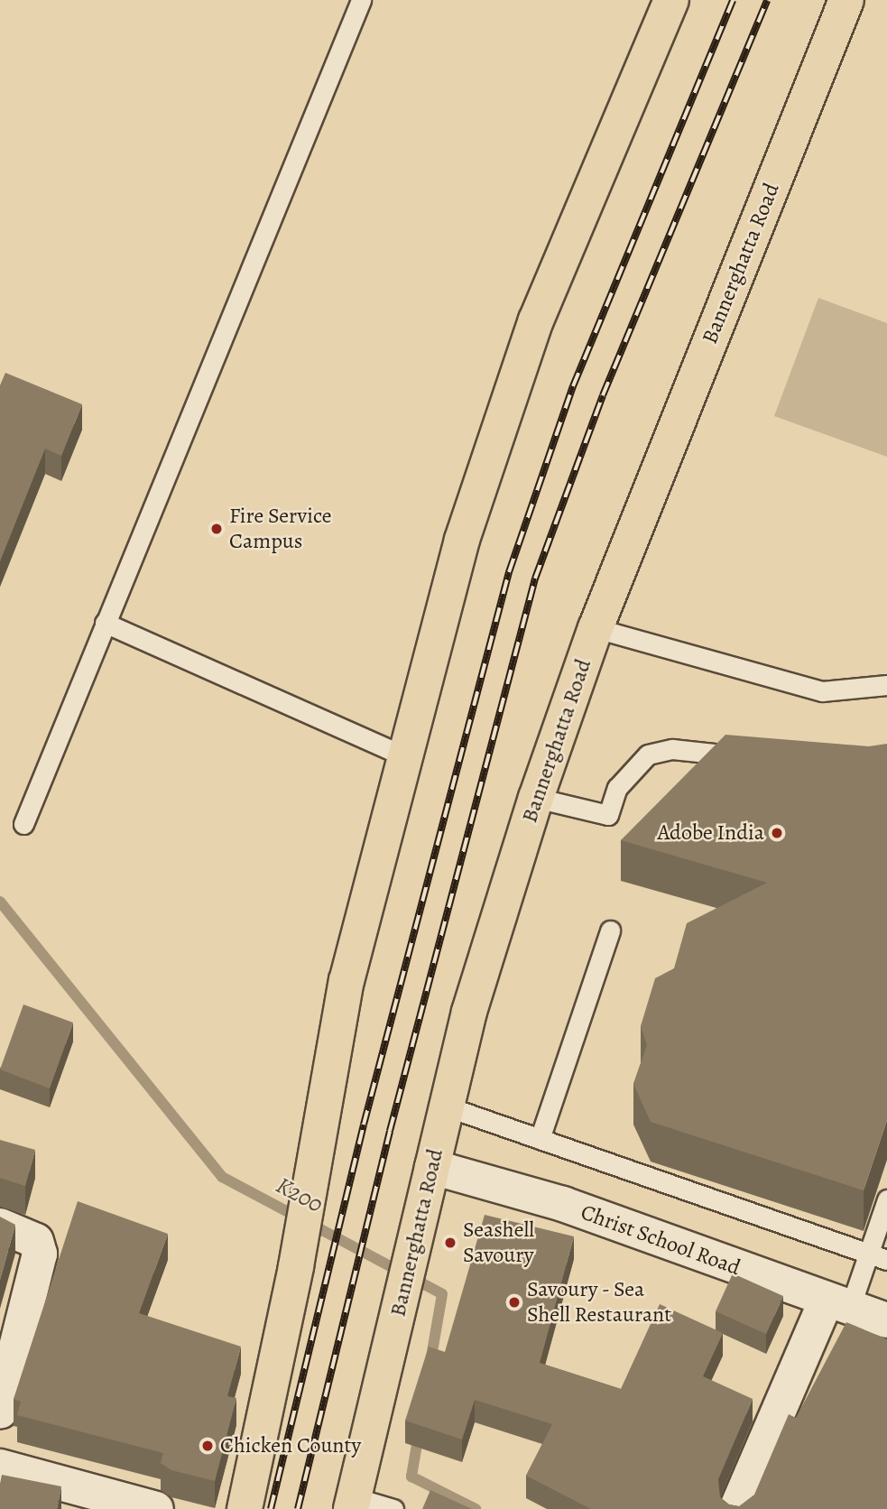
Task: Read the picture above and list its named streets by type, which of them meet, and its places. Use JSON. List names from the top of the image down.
{
  "streets": {
    "main road": ["Bannerghatta Road"],
    "street": ["Christ School Road"]
  },
  "crossings": [
    ["Bannerghatta Road", "Christ School Road"]
  ],
  "water": ["K200"],
  "places": [
    "Fire Service Campus",
    "Adobe India",
    "Seashell Savoury",
    "Savoury - Sea Shell Restaurant",
    "Chicken County"
  ]
}
